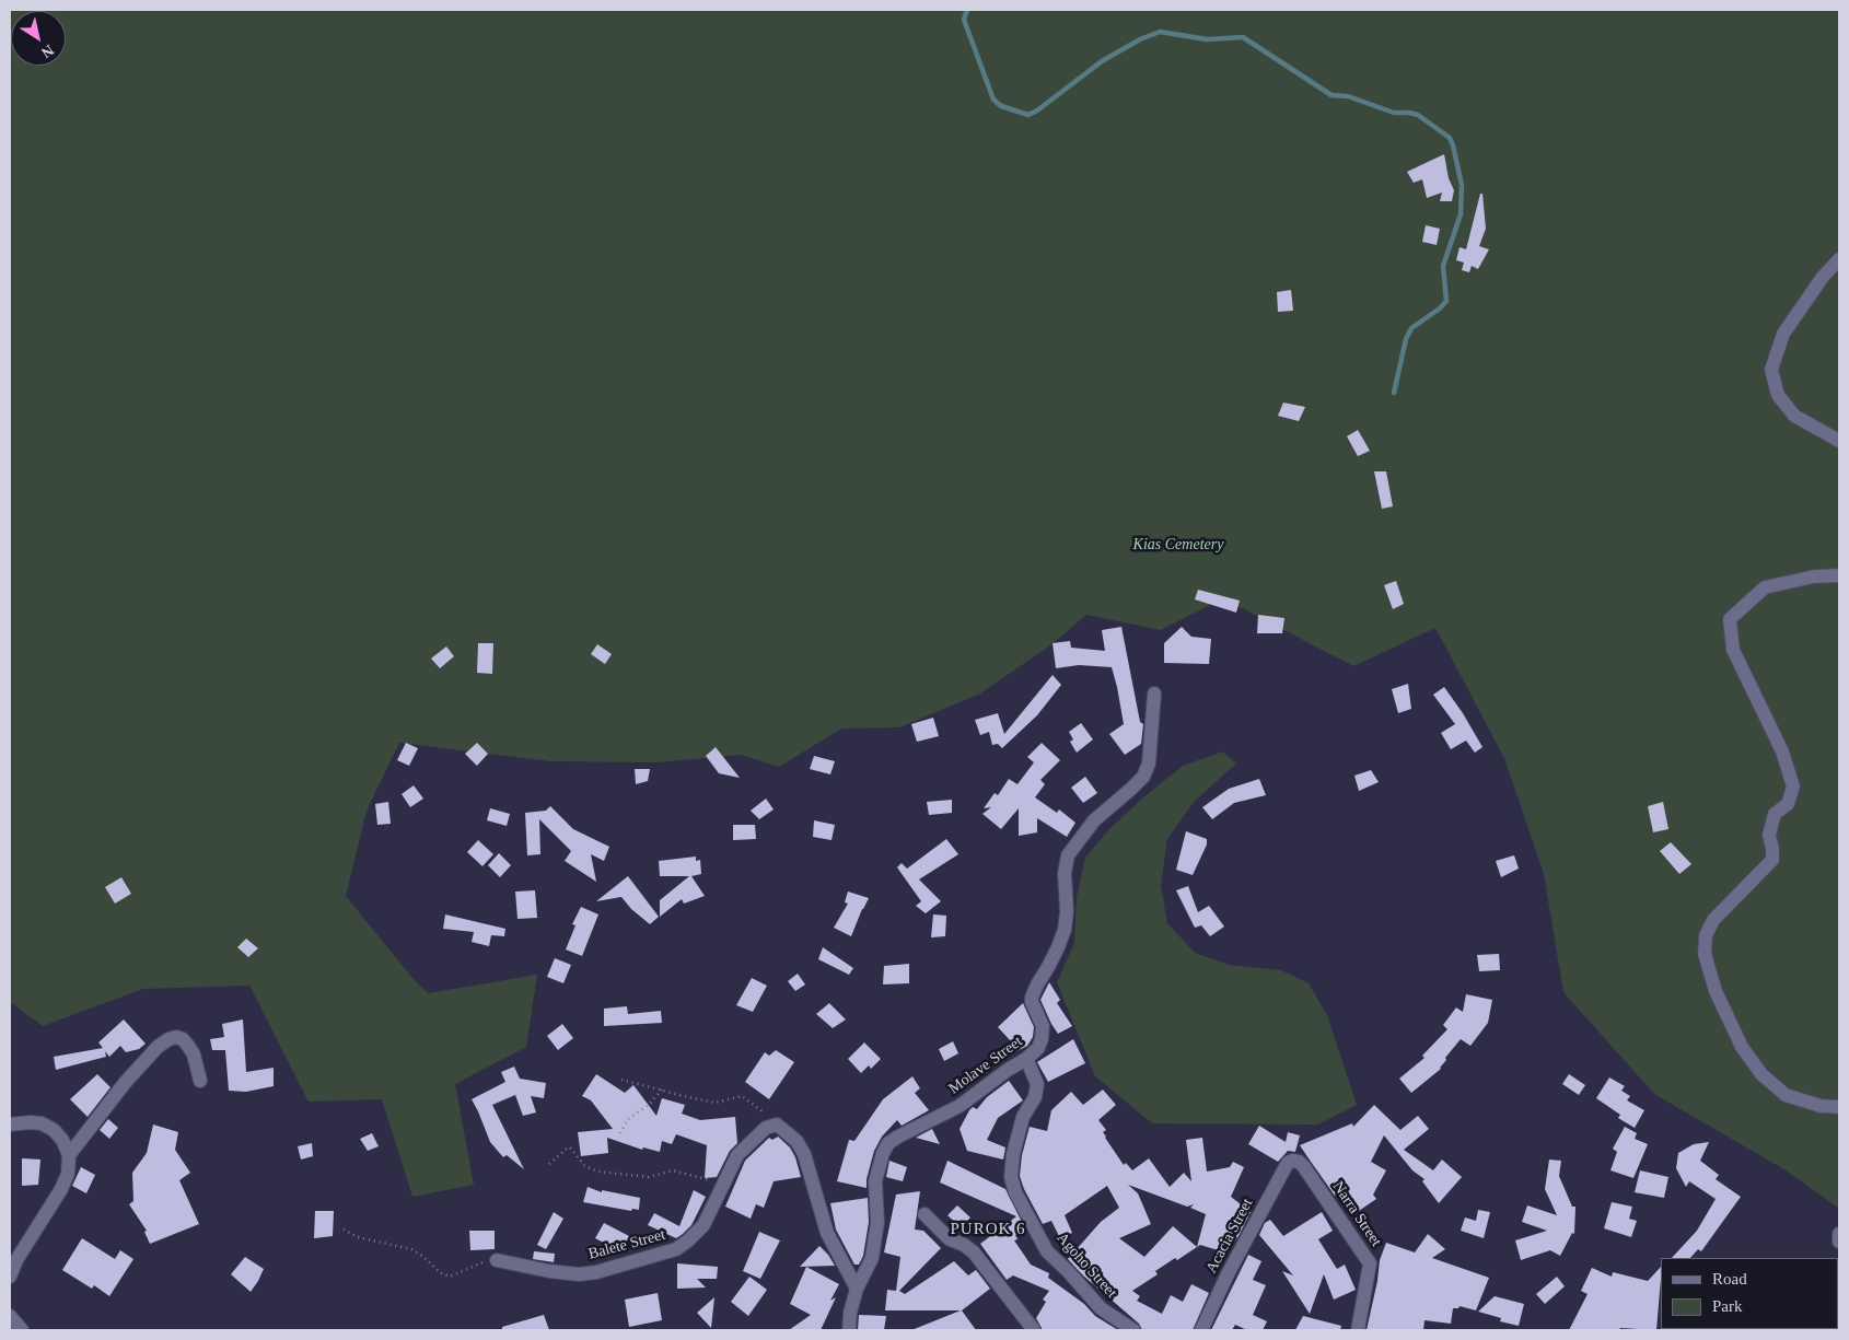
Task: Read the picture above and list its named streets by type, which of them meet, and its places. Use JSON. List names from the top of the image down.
{
  "streets": {
    "street": [
      "Molave Street",
      "Narra Street",
      "Acacia Street",
      "Balete Street",
      "Agoho Street"
    ]
  },
  "crossings": [
    ["Molave Street", "Agoho Street"],
    ["Narra Street", "Acacia Street"]
  ],
  "districts": ["PUROK 6"],
  "parks": ["Kias Cemetery"],
  "legend": ["Road", "Park"],
  "north": "bottom right"
}
